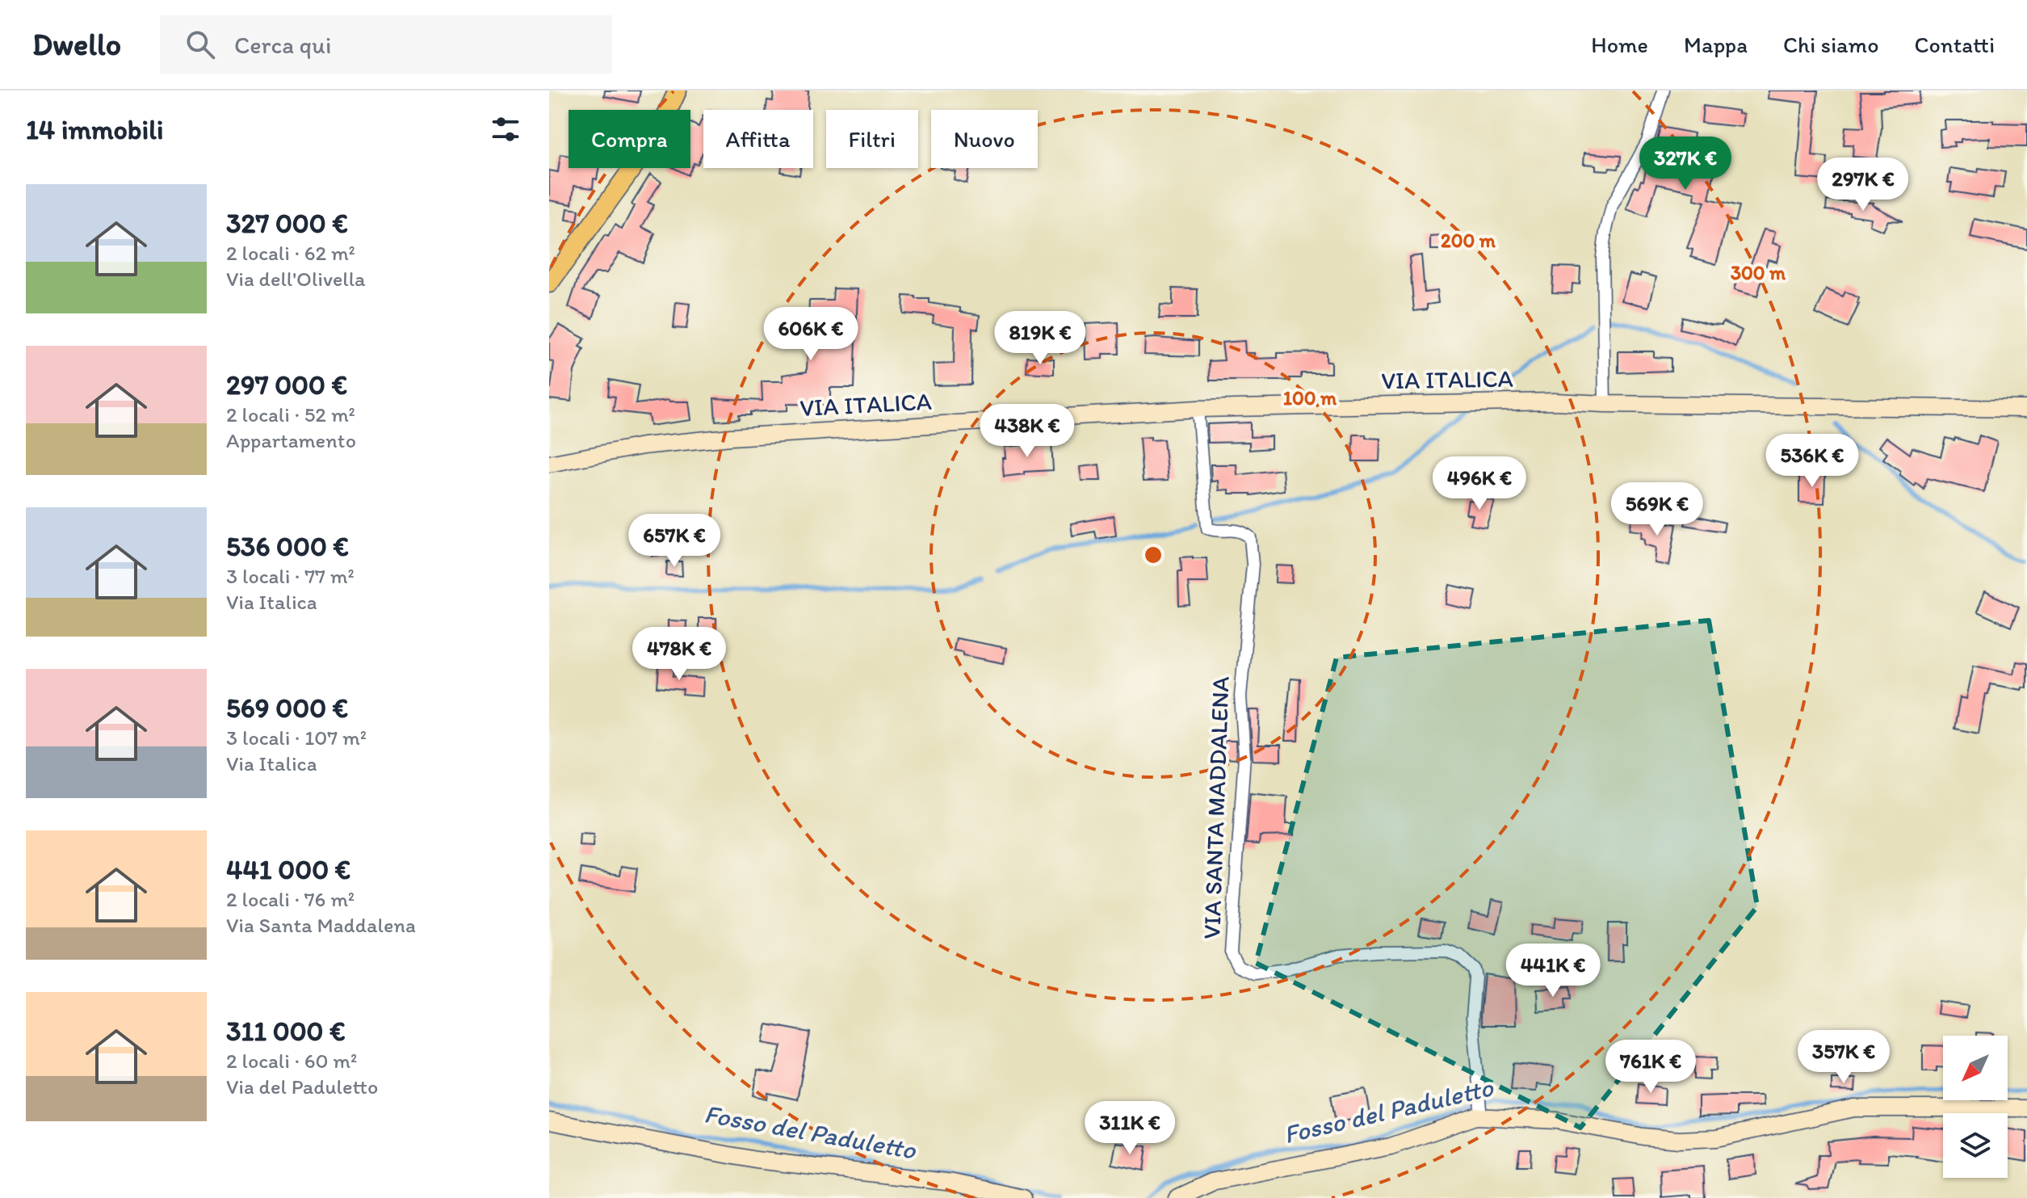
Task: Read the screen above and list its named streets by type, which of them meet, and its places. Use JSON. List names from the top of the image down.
{
  "streets": {
    "main road": ["VIA ITALICA"],
    "street": ["VIA SANTA MADDALENA"]
  },
  "crossings": [
    ["VIA ITALICA", "VIA SANTA MADDALENA"]
  ],
  "water": ["Fosso del Paduletto"],
  "north": "bottom left",
  "page": {
    "header": "Dwello",
    "search": "Cerca qui",
    "nav": [
      "Home",
      "Mappa",
      "Chi siamo",
      "Contatti"
    ],
    "heading": "14 immobili",
    "chip": [
      "Compra",
      "Affitta",
      "Filtri",
      "Nuovo"
    ],
    "price": [
      "327K €",
      "297K €",
      "606K €",
      "819K €",
      "438K €",
      "536K €",
      "496K €",
      "569K €",
      "657K €",
      "478K €",
      "441K €",
      "357K €",
      "761K €",
      "311K €"
    ],
    "list": [
      {
        "name": "327 000 €",
        "note": "2 locali · 62 m² · Via dell'Olivella"
      },
      {
        "name": "297 000 €",
        "note": "2 locali · 52 m² · Appartamento"
      },
      {
        "name": "536 000 €",
        "note": "3 locali · 77 m² · Via Italica"
      },
      {
        "name": "569 000 €",
        "note": "3 locali · 107 m² · Via Italica"
      },
      {
        "name": "441 000 €",
        "note": "2 locali · 76 m² · Via Santa Maddalena"
      },
      {
        "name": "311 000 €",
        "note": "2 locali · 60 m² · Via del Paduletto"
      }
    ]
  },
  "rings": ["200 m", "300 m", "100 m"]
}
